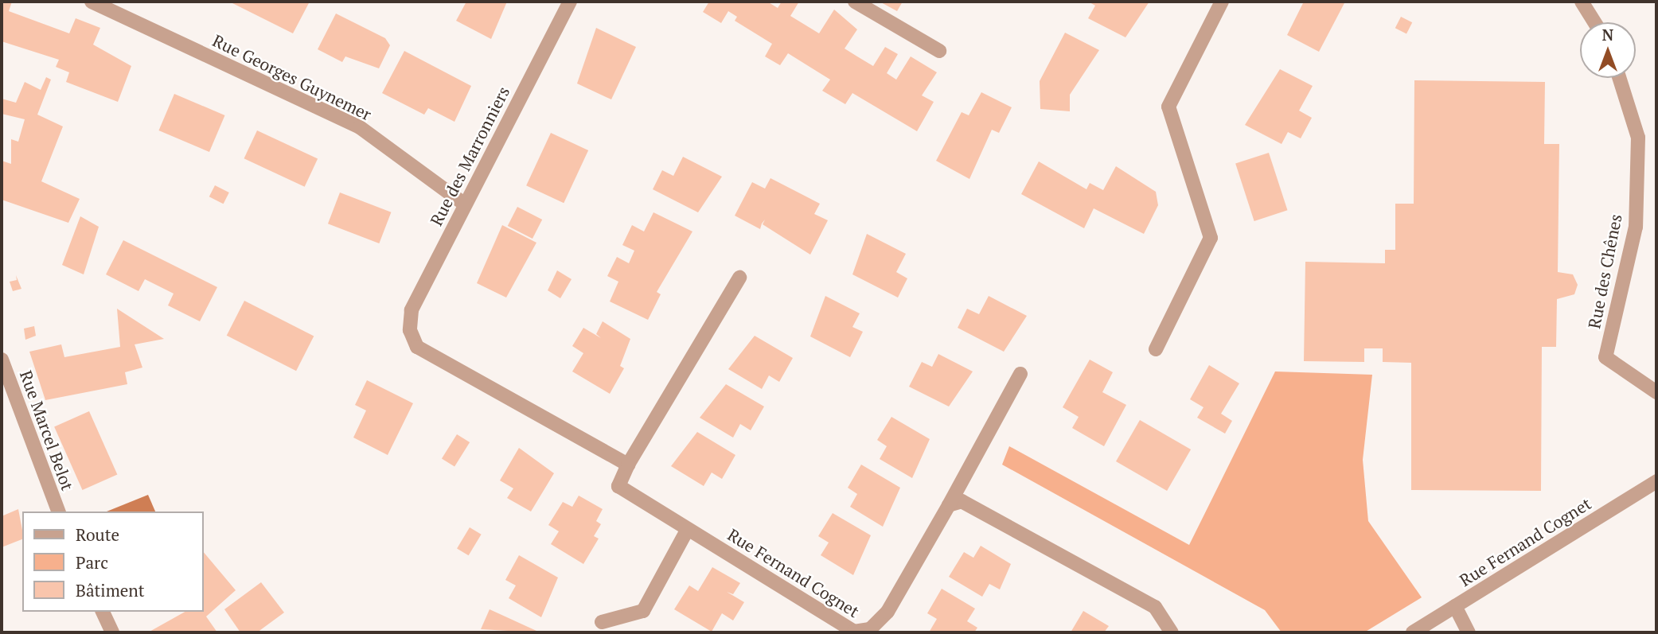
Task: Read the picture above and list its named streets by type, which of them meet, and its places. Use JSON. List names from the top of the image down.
{
  "streets": {
    "street": [
      "Rue Georges Guynemer",
      "Rue des Marronniers",
      "Rue des Chênes",
      "Rue Marcel Belot",
      "Rue Fernand Cognet"
    ]
  },
  "crossings": [
    ["Rue Georges Guynemer", "Rue des Marronniers"],
    ["Rue des Marronniers", "Rue Fernand Cognet"]
  ],
  "legend": ["Route", "Parc", "Bâtiment"],
  "north": "top"
}
